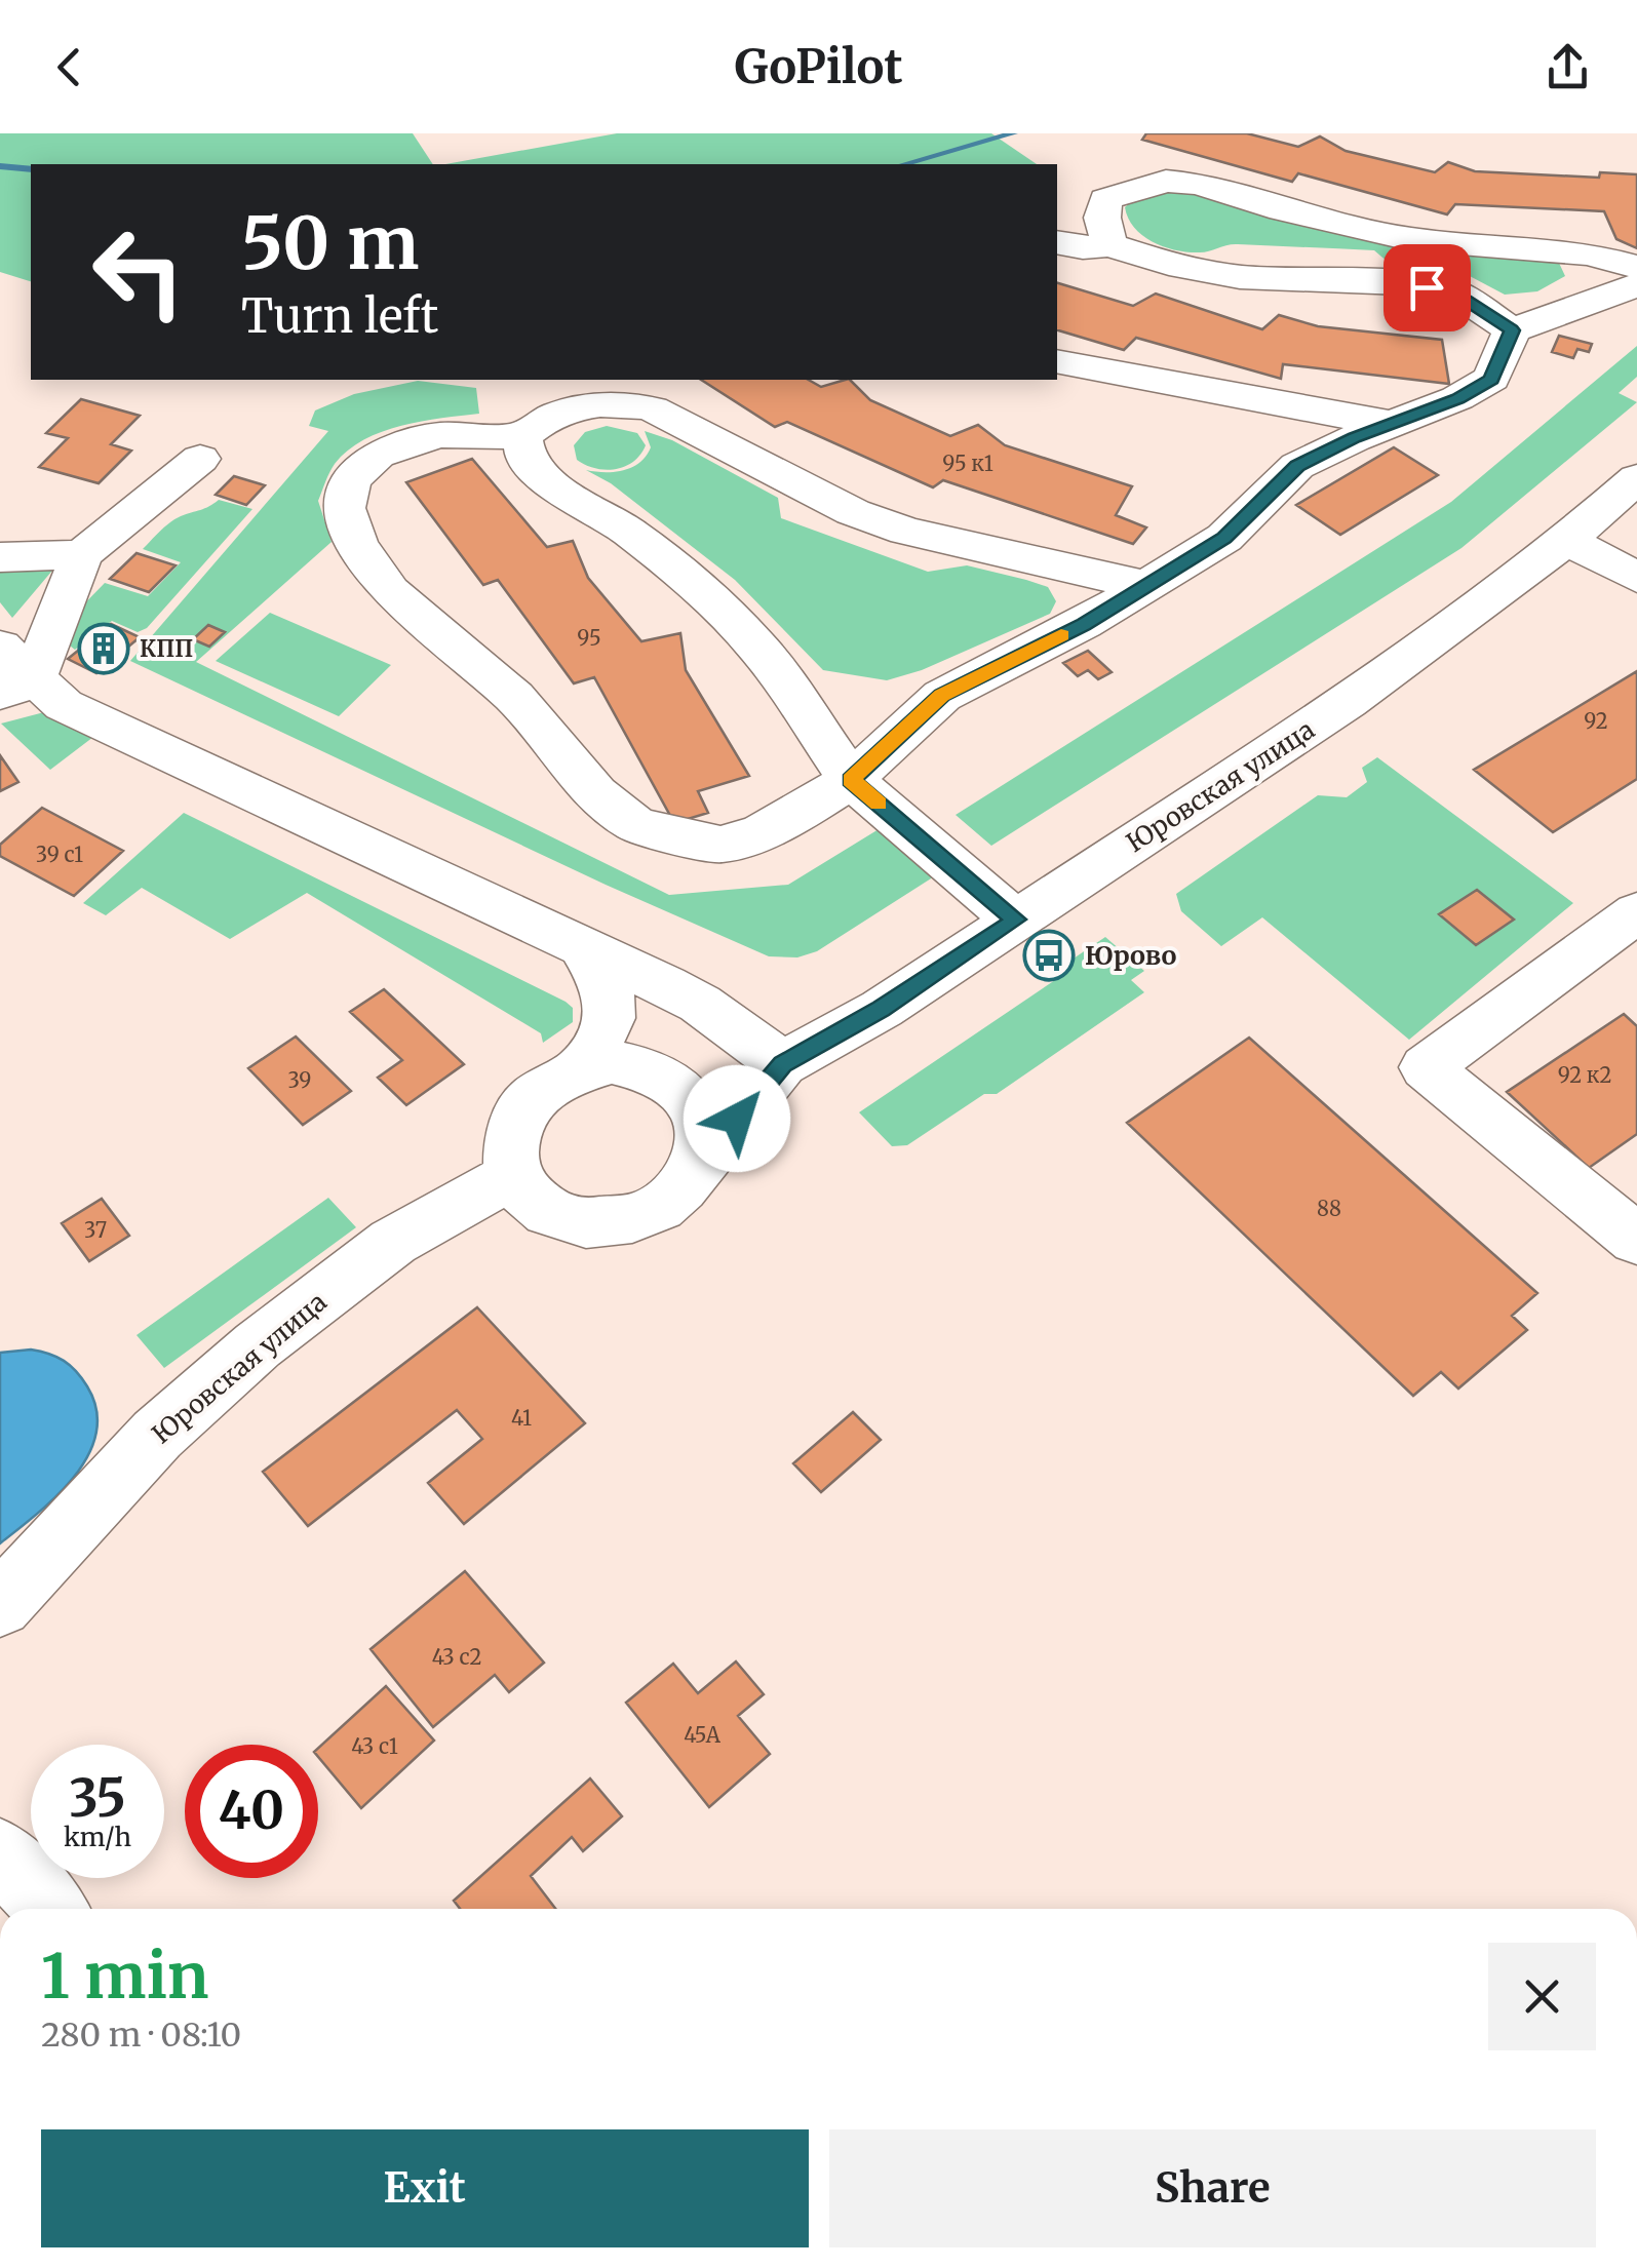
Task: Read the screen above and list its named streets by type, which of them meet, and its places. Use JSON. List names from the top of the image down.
{
  "streets": {
    "street": ["Юровская улица"]
  },
  "places": {
    "building": ["КПП"],
    "bus stop": ["Юрово"]
  },
  "house_numbers": [
    "95 к1",
    "95",
    "92",
    "39 с1",
    "92 к2",
    "39",
    "88",
    "37",
    "41",
    "43 с2",
    "45А",
    "43 с1"
  ],
  "page": {
    "header": "GoPilot",
    "turn": ["50 m", "Turn left"],
    "speed": "35 km/h",
    "limit": "40",
    "heading": ["1 min", "280 m · 08:10"],
    "buttons": ["Exit", "Share"]
  }
}
